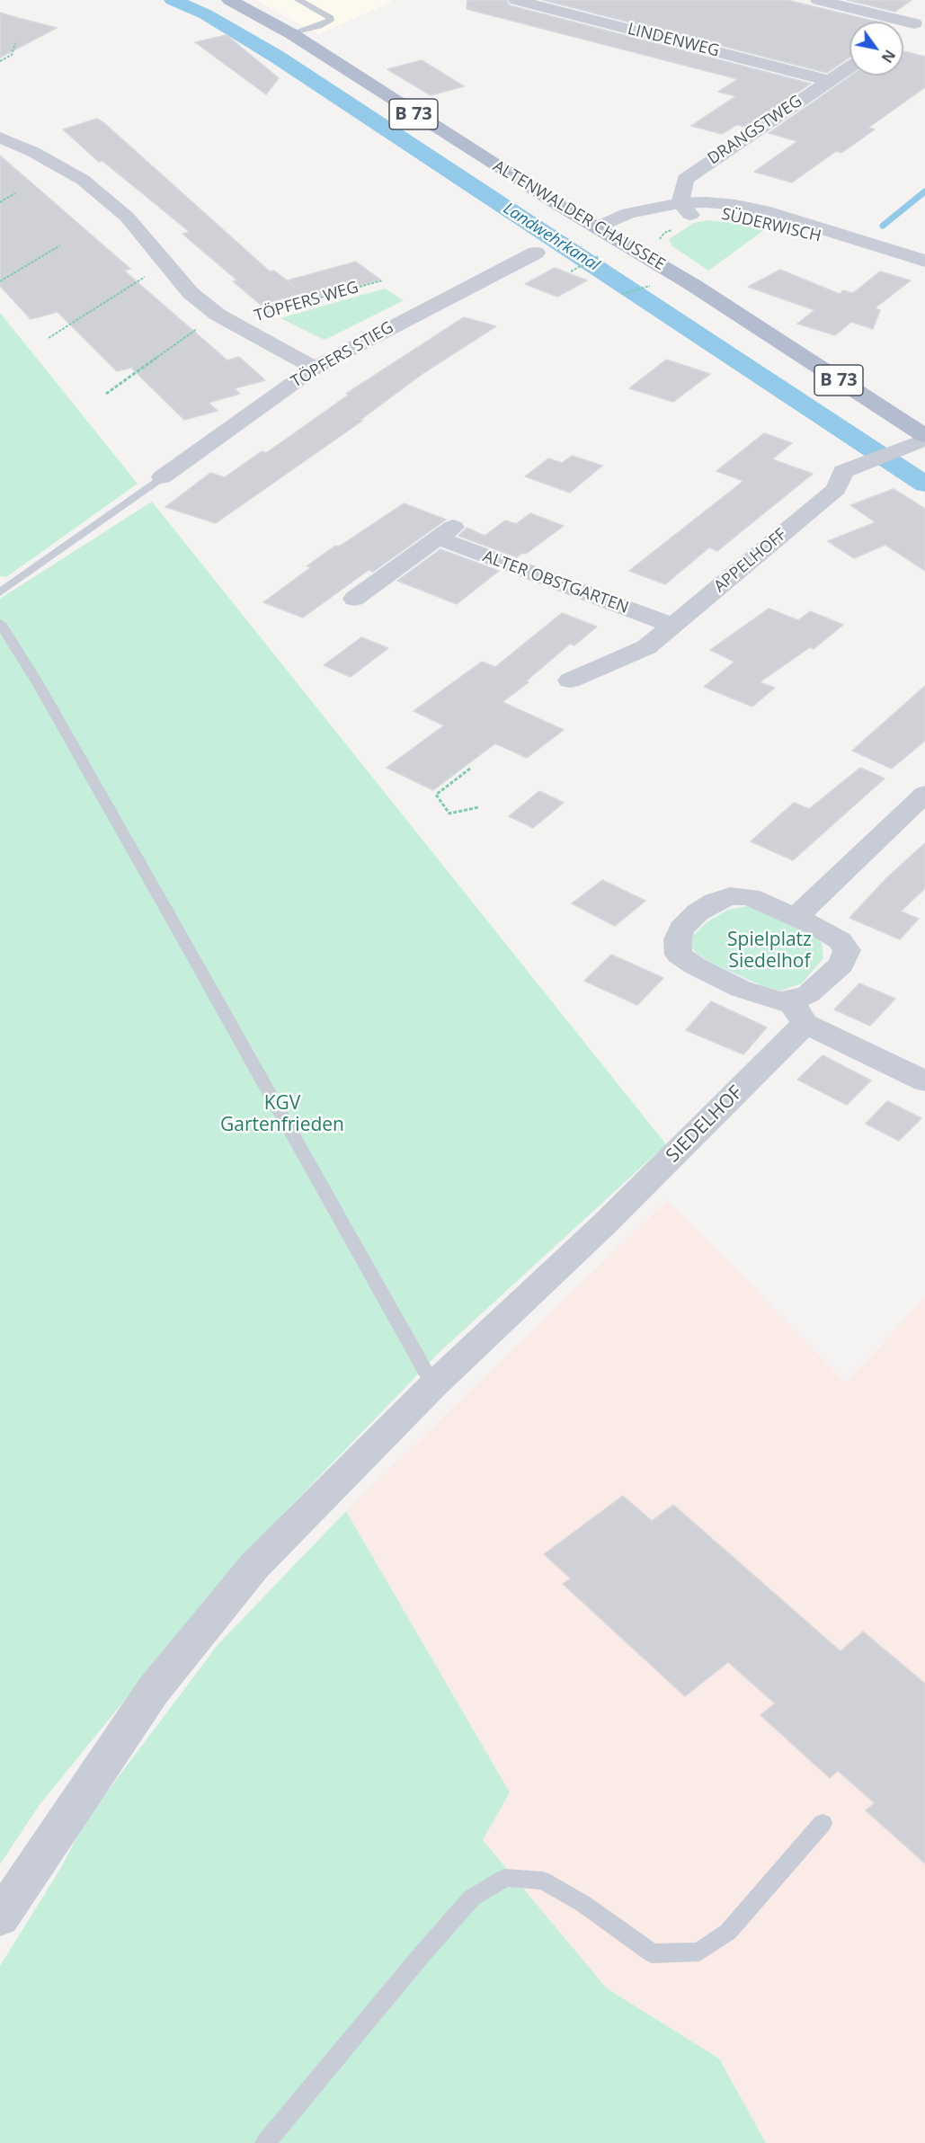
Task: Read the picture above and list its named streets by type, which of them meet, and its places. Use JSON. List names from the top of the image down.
{
  "streets": {
    "main road": ["B 73", "ALTENWALDER CHAUSSEE"],
    "street": [
      "LINDENWEG",
      "DRANGSTWEG",
      "SÜDERWISCH",
      "TÖPFERS WEG",
      "TÖPFERS STIEG",
      "APPELHOFF",
      "ALTER OBSTGARTEN",
      "SIEDELHOF"
    ]
  },
  "crossings": [
    ["LINDENWEG", "DRANGSTWEG"],
    ["DRANGSTWEG", "SÜDERWISCH"],
    ["ALTENWALDER CHAUSSEE", "SÜDERWISCH"],
    ["ALTENWALDER CHAUSSEE", "APPELHOFF"],
    ["TÖPFERS WEG", "TÖPFERS STIEG"],
    ["APPELHOFF", "ALTER OBSTGARTEN"]
  ],
  "water": ["Landwehrkanal"],
  "parks": ["Spielplatz Siedelhof", "KGV Gartenfrieden"],
  "north": "bottom right"
}
